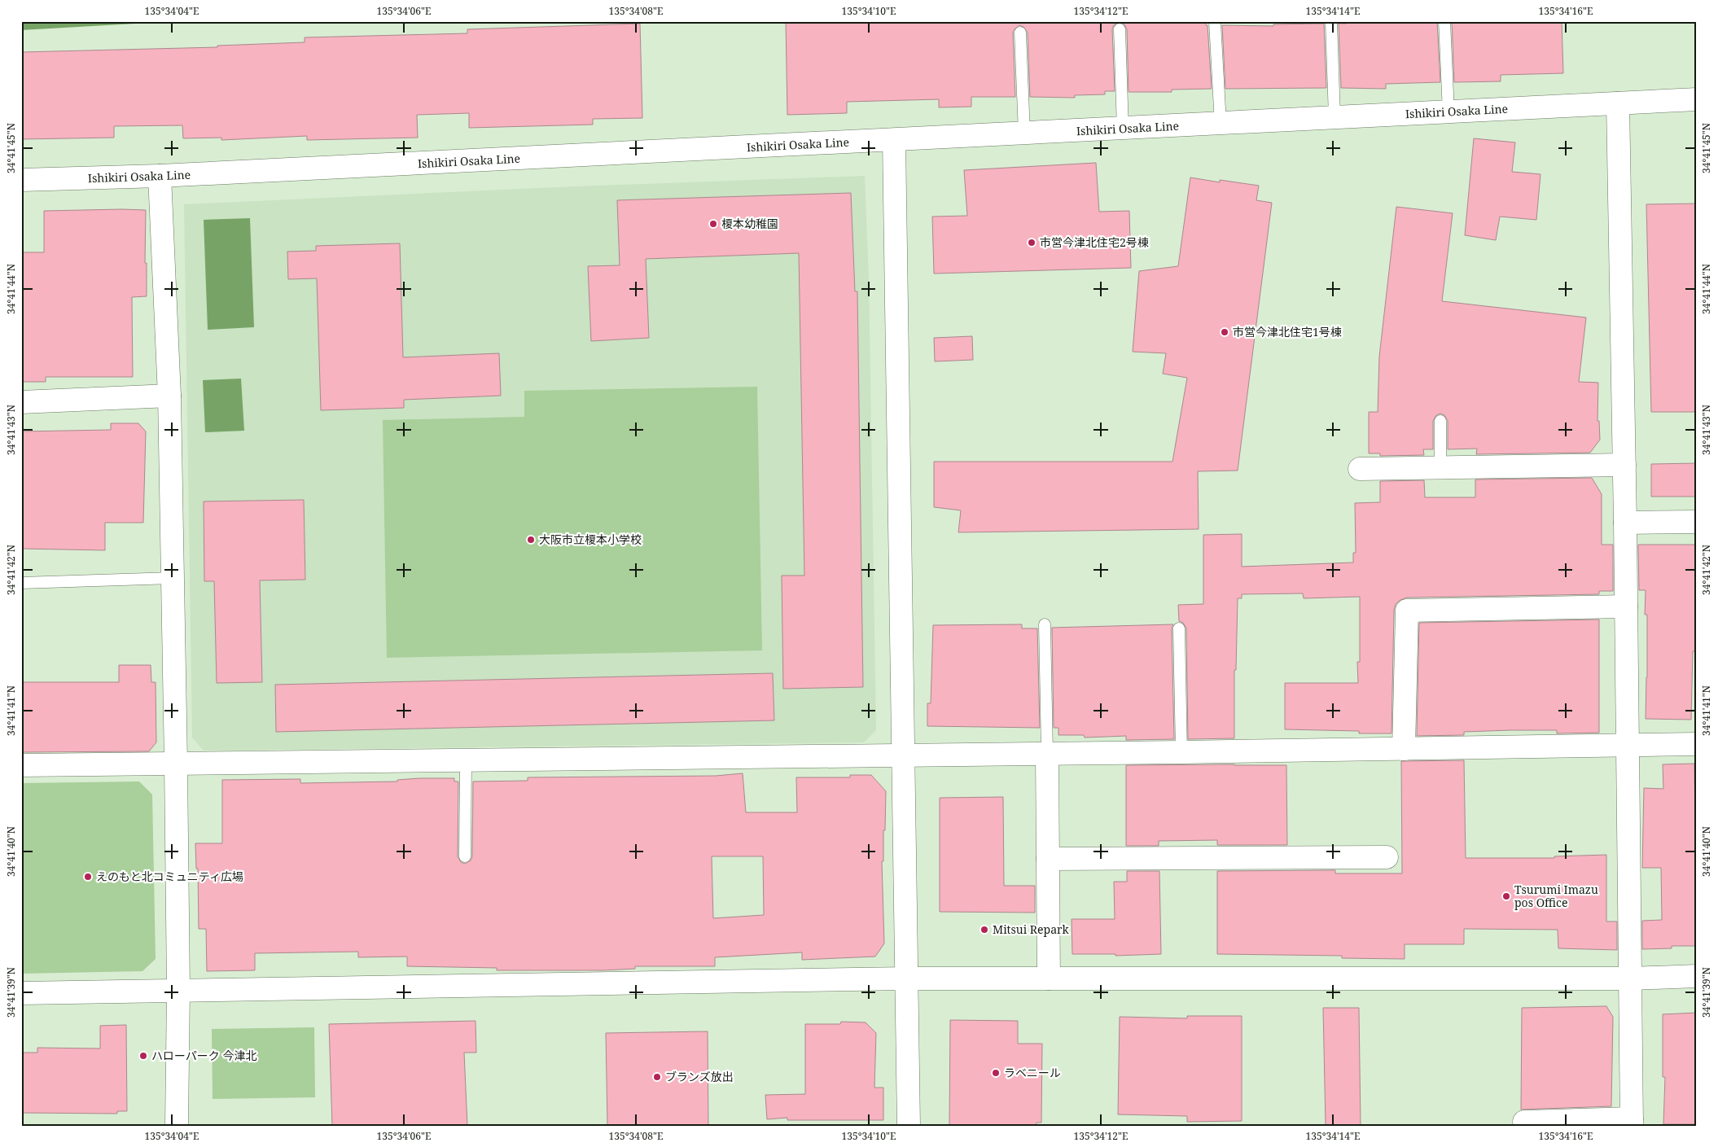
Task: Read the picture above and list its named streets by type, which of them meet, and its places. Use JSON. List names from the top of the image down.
{
  "streets": {
    "street": ["Ishikiri Osaka Line"]
  },
  "places": [
    "榎本幼稚園",
    "市営今津北住宅2号棟",
    "市営今津北住宅1号棟",
    "大阪市立榎本小学校",
    "えのもと北コミュニティ広場",
    "Tsurumi Imazu pos Office",
    "Mitsui Repark",
    "ハローパーク 今津北",
    "ラベニール",
    "ブランズ放出"
  ],
  "coordinates": [
    "135°34'04\"E",
    "135°34'06\"E",
    "135°34'08\"E",
    "135°34'10\"E",
    "135°34'12\"E",
    "135°34'14\"E",
    "135°34'16\"E",
    "34°41'45\"N",
    "34°41'44\"N",
    "34°41'43\"N",
    "34°41'42\"N",
    "34°41'41\"N",
    "34°41'40\"N",
    "34°41'39\"N"
  ]
}
